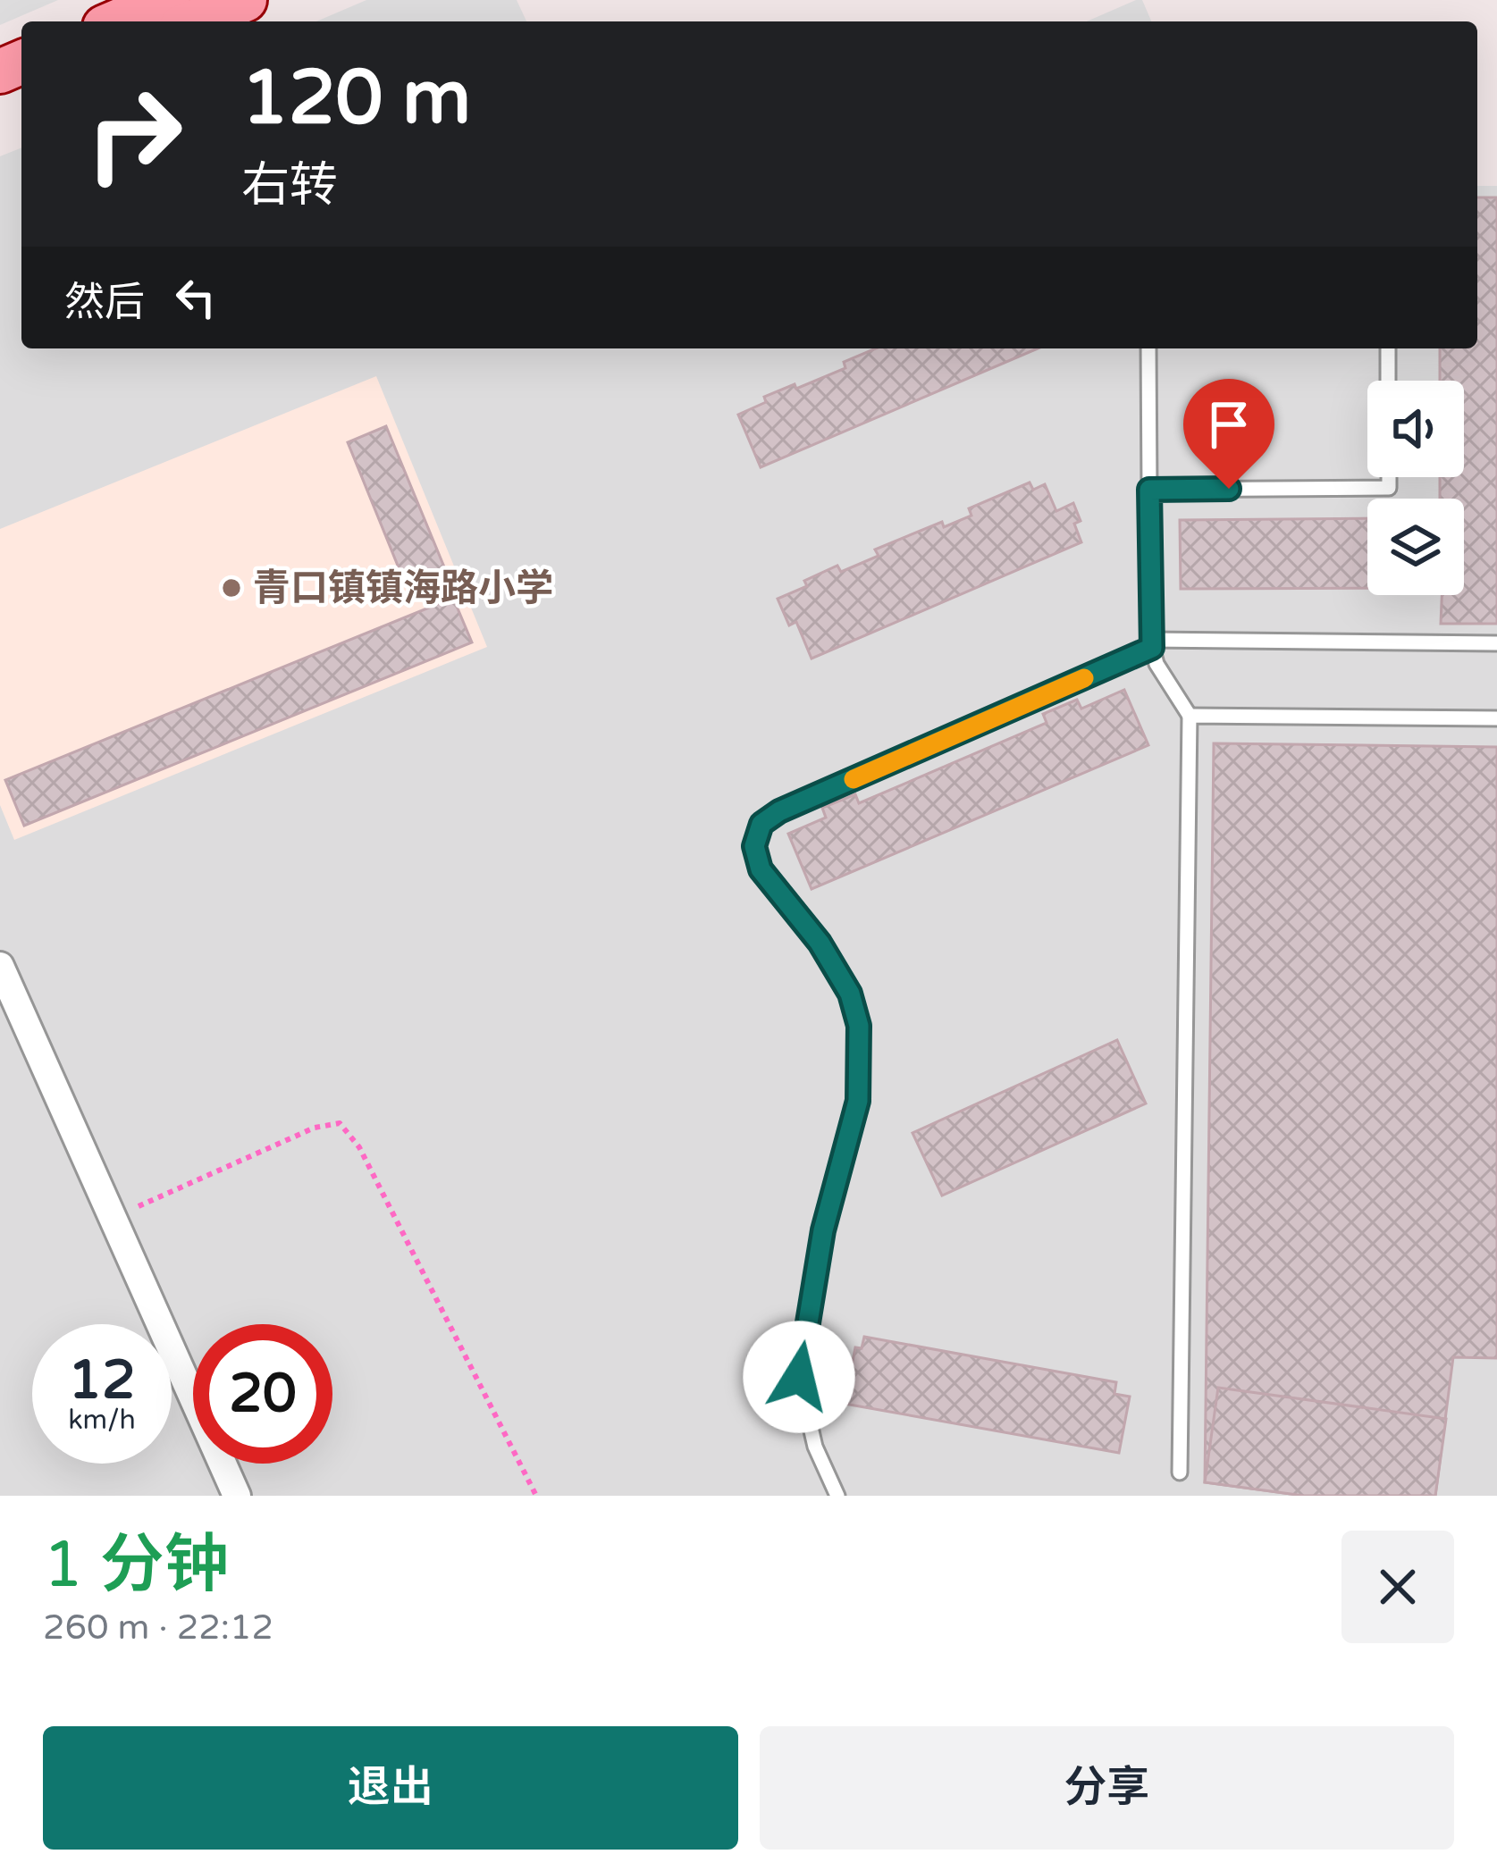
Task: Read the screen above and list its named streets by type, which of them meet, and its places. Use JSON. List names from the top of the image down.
{
  "places": ["青口镇镇海路小学"],
  "page": {
    "turn": ["120 m", "右转"],
    "then": "然后",
    "speed": "12 km/h",
    "limit": "20",
    "heading": ["1 分钟", "260 m · 22:12"],
    "buttons": ["退出", "分享"]
  }
}
